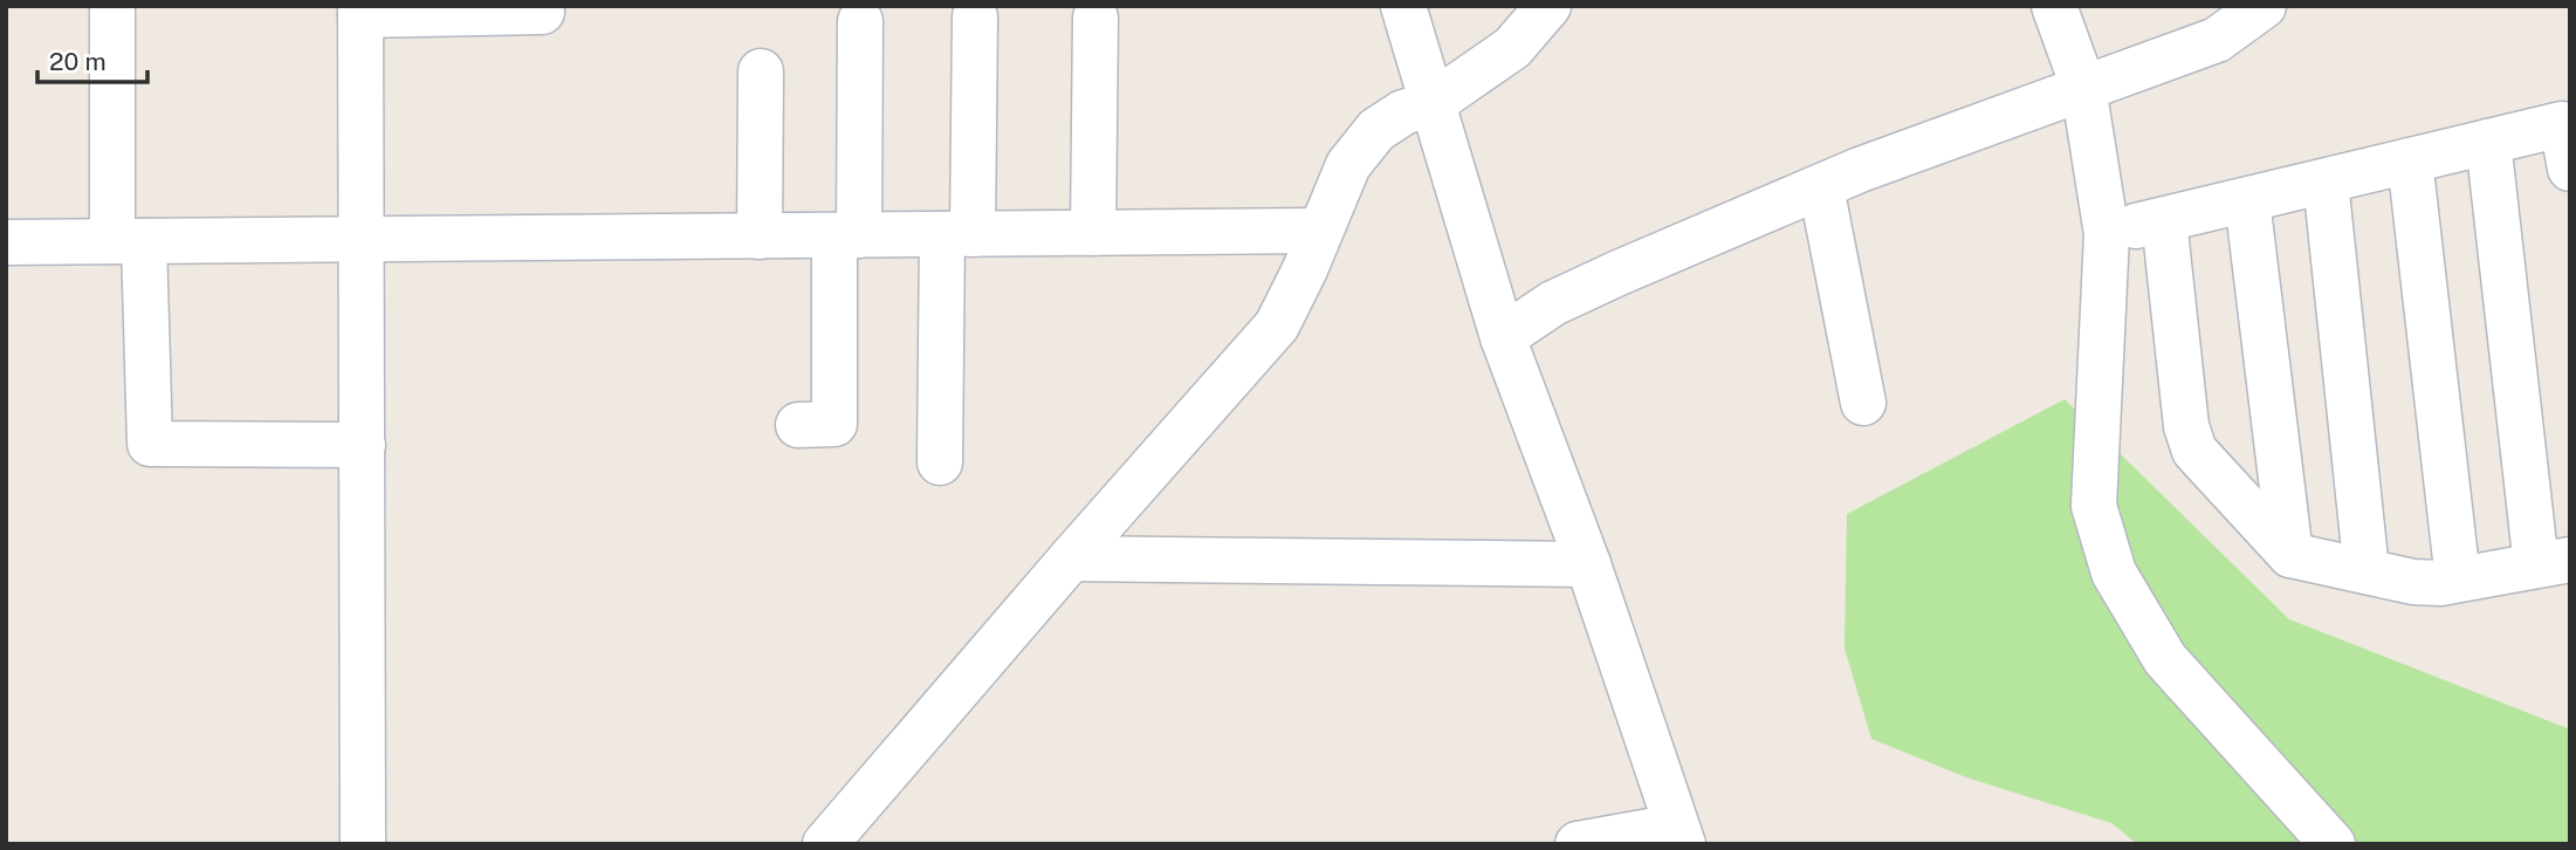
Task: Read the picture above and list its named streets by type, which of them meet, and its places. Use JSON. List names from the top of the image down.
{
  "scale_bar": "20 m"
}
